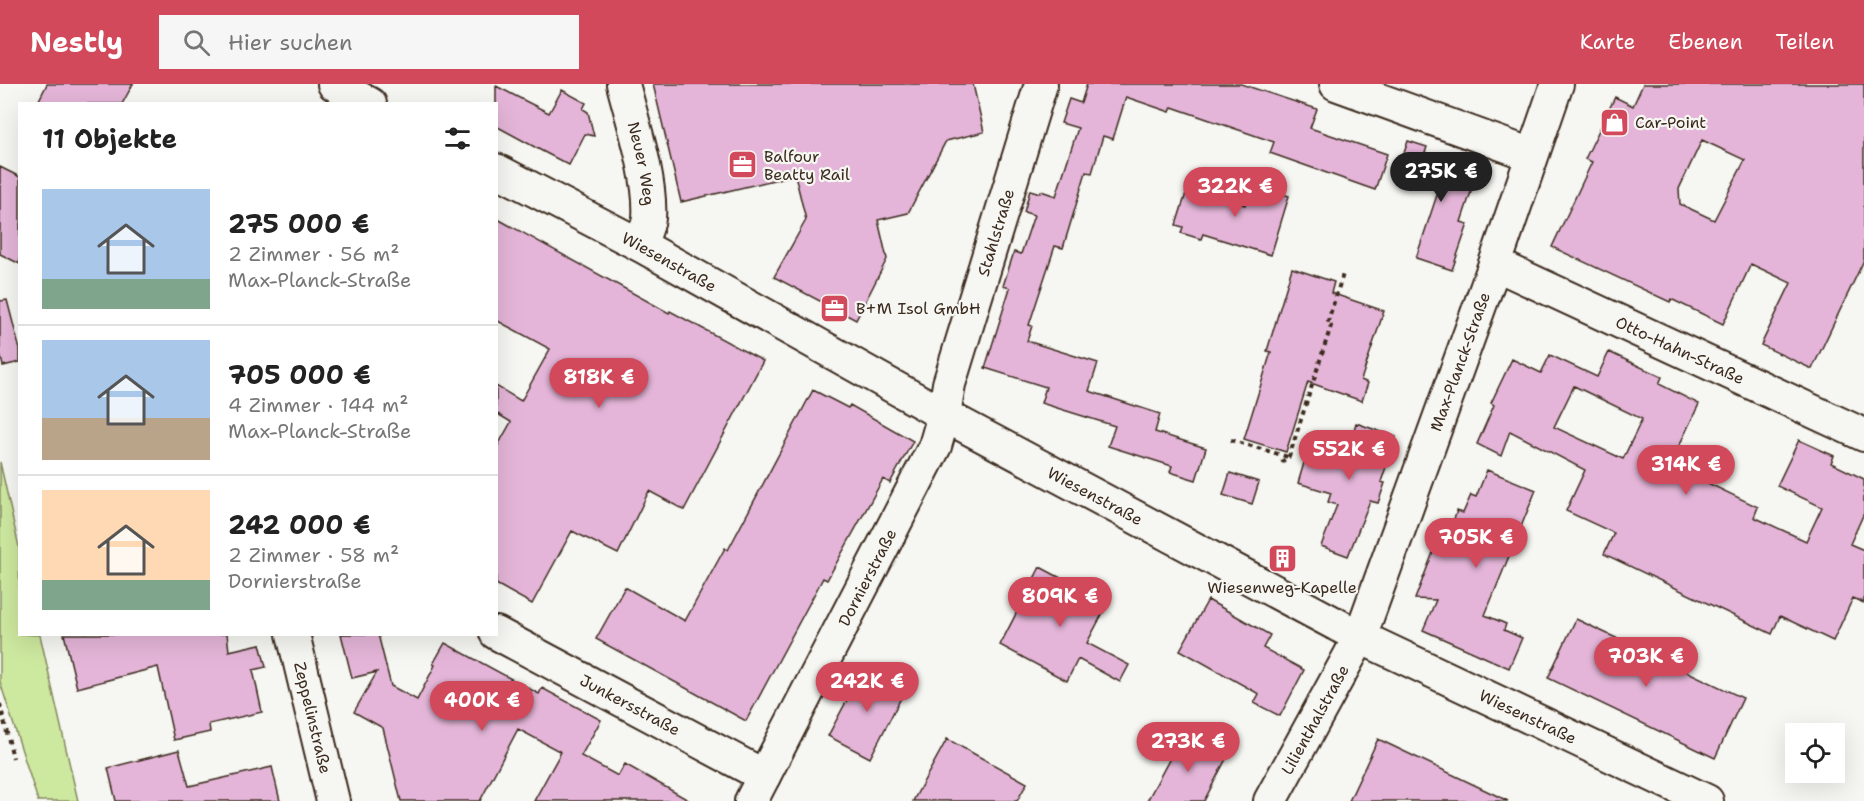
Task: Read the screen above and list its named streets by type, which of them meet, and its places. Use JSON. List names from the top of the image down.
{
  "streets": {
    "street": [
      "Neuer Weg",
      "Stahlstraße",
      "Wiesenstraße",
      "Otto-Hahn-Straße",
      "Max-Planck-Straße",
      "Dornierstraße",
      "Junkersstraße",
      "Zeppelinstraße",
      "Lilienthalstraße"
    ]
  },
  "crossings": [
    ["Neuer Weg", "Wiesenstraße"],
    ["Stahlstraße", "Wiesenstraße"],
    ["Stahlstraße", "Dornierstraße"],
    ["Wiesenstraße", "Max-Planck-Straße"],
    ["Wiesenstraße", "Dornierstraße"],
    ["Wiesenstraße", "Lilienthalstraße"],
    ["Otto-Hahn-Straße", "Max-Planck-Straße"],
    ["Max-Planck-Straße", "Lilienthalstraße"],
    ["Dornierstraße", "Junkersstraße"]
  ],
  "places": {
    "shop": ["Car-Point"],
    "office": ["Balfour Beatty Rail", "B+M Isol GmbH"],
    "building": ["Wiesenweg-Kapelle"]
  },
  "page": {
    "header": "Nestly",
    "search": "Hier suchen",
    "nav": ["Karte", "Ebenen", "Teilen"],
    "heading": "11 Objekte",
    "price": [
      "275K €",
      "322K €",
      "818K €",
      "552K €",
      "314K €",
      "705K €",
      "809K €",
      "703K €",
      "242K €",
      "400K €",
      "273K €"
    ],
    "list": [
      {
        "name": "275 000 €",
        "note": "2 Zimmer · 56 m² · Max-Planck-Straße"
      },
      {
        "name": "705 000 €",
        "note": "4 Zimmer · 144 m² · Max-Planck-Straße"
      },
      {
        "name": "242 000 €",
        "note": "2 Zimmer · 58 m² · Dornierstraße"
      }
    ]
  }
}
